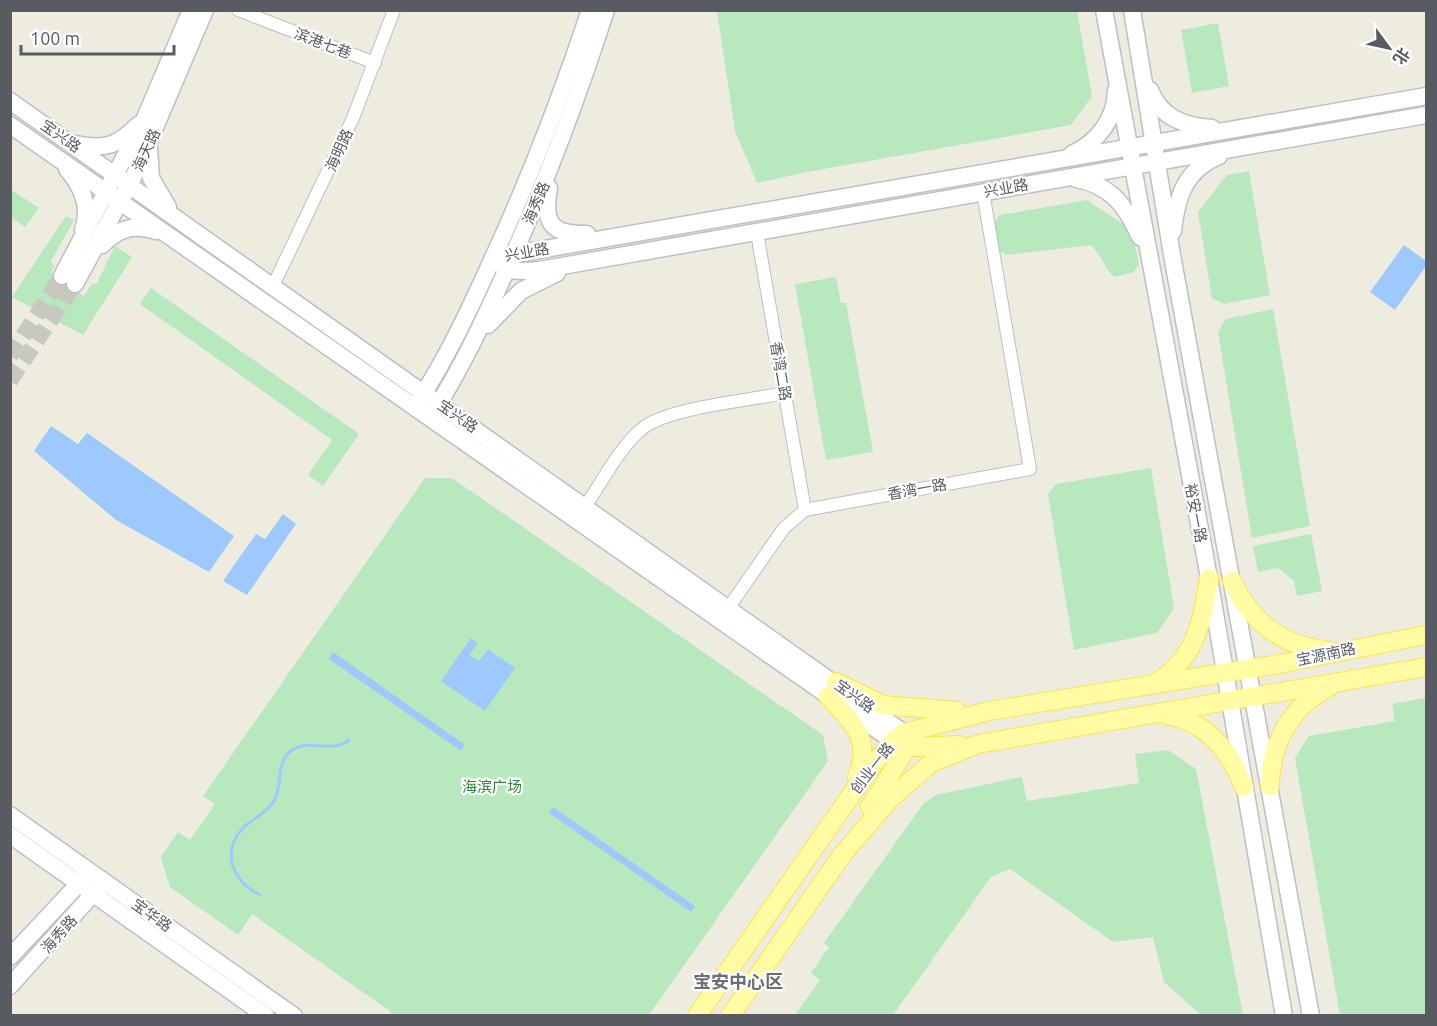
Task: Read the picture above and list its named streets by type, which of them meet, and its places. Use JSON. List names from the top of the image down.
{
  "streets": {
    "main road": [
      "宝兴路",
      "海天路",
      "兴业路",
      "海秀路",
      "裕安一路",
      "宝源南路",
      "创业一路",
      "宝华路"
    ],
    "street": [
      "滨港七巷",
      "海明路",
      "香湾二路",
      "香湾一路"
    ]
  },
  "crossings": [
    ["滨港七巷", "海明路"],
    ["宝兴路", "海天路"],
    ["宝兴路", "海明路"],
    ["宝兴路", "海秀路"],
    ["宝兴路", "创业一路"],
    ["兴业路", "海秀路"],
    ["兴业路", "香湾二路"],
    ["兴业路", "香湾一路"],
    ["兴业路", "裕安一路"],
    ["海秀路", "宝华路"],
    ["香湾二路", "香湾一路"],
    ["裕安一路", "宝源南路"],
    ["裕安一路", "创业一路"],
    ["宝源南路", "创业一路"]
  ],
  "districts": ["宝安中心区"],
  "parks": ["海滨广场"],
  "scale_bar": "100 m",
  "north": "bottom right"
}
